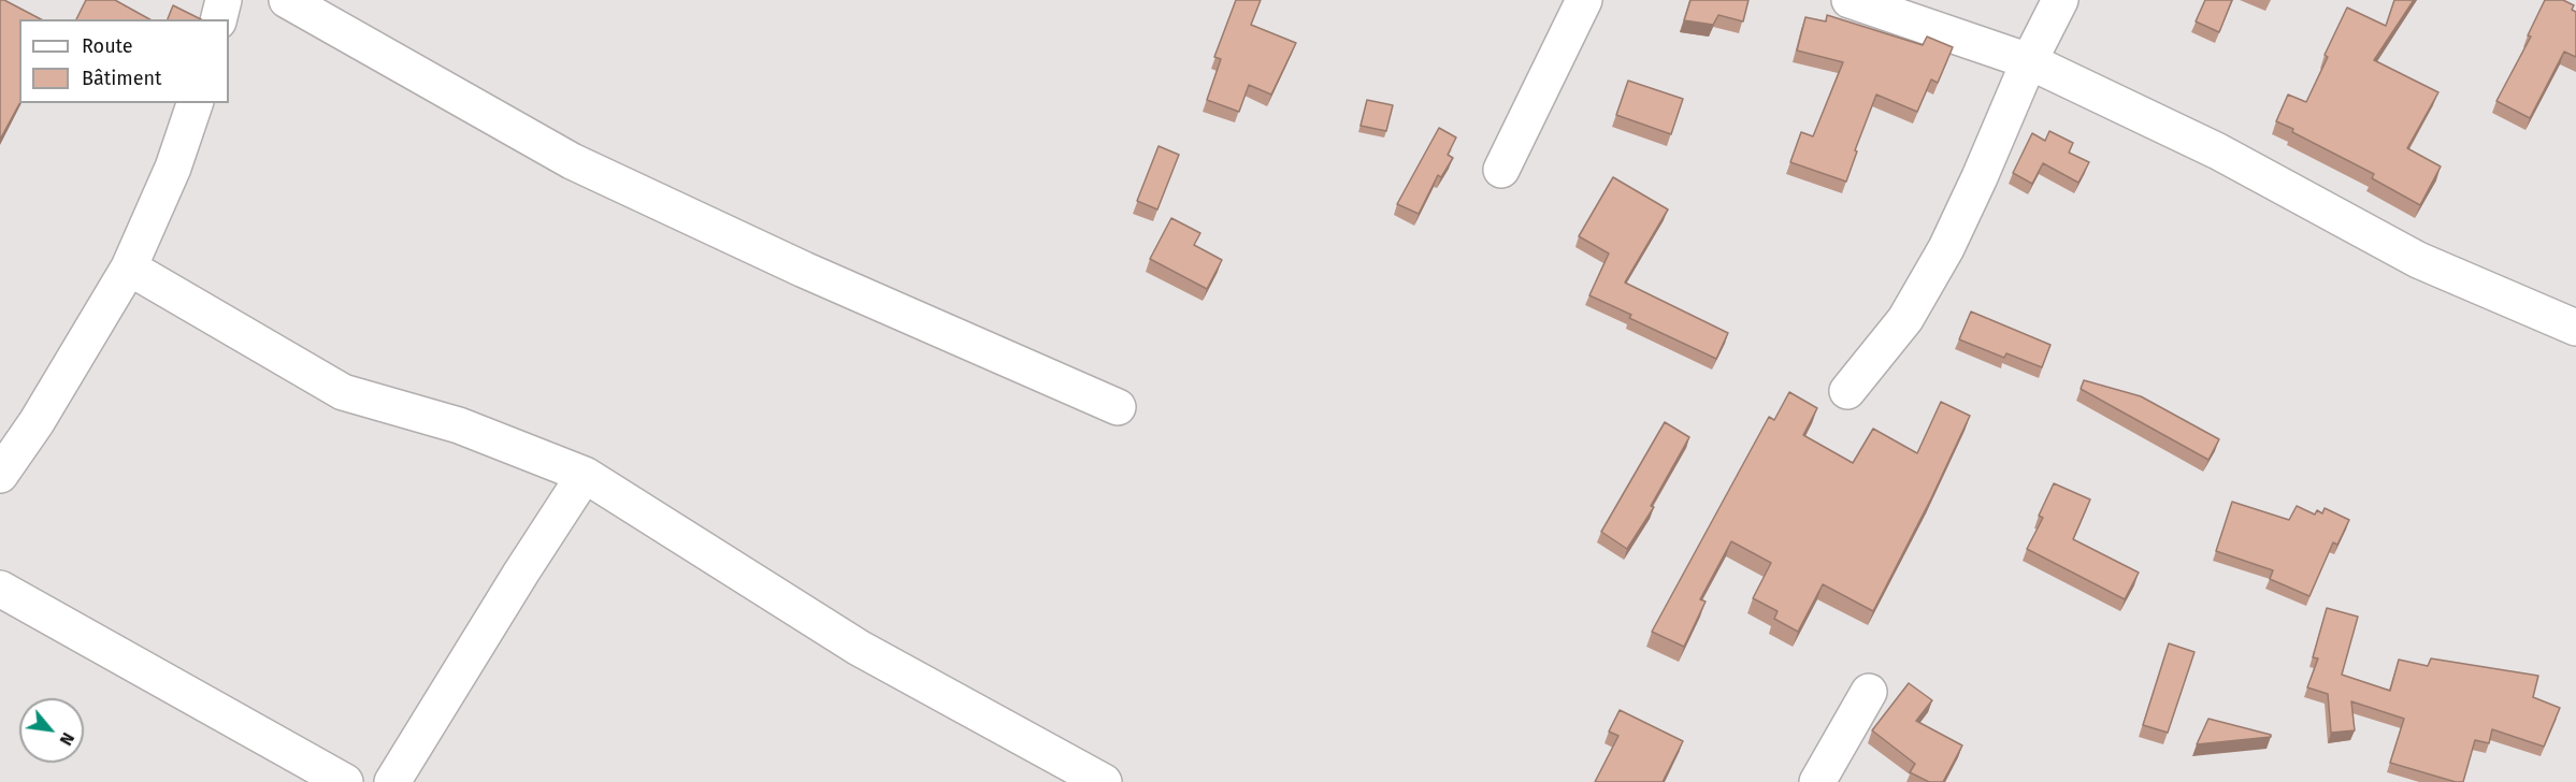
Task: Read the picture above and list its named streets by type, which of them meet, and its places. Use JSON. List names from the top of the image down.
{
  "legend": ["Route", "Bâtiment"],
  "north": "bottom right"
}
